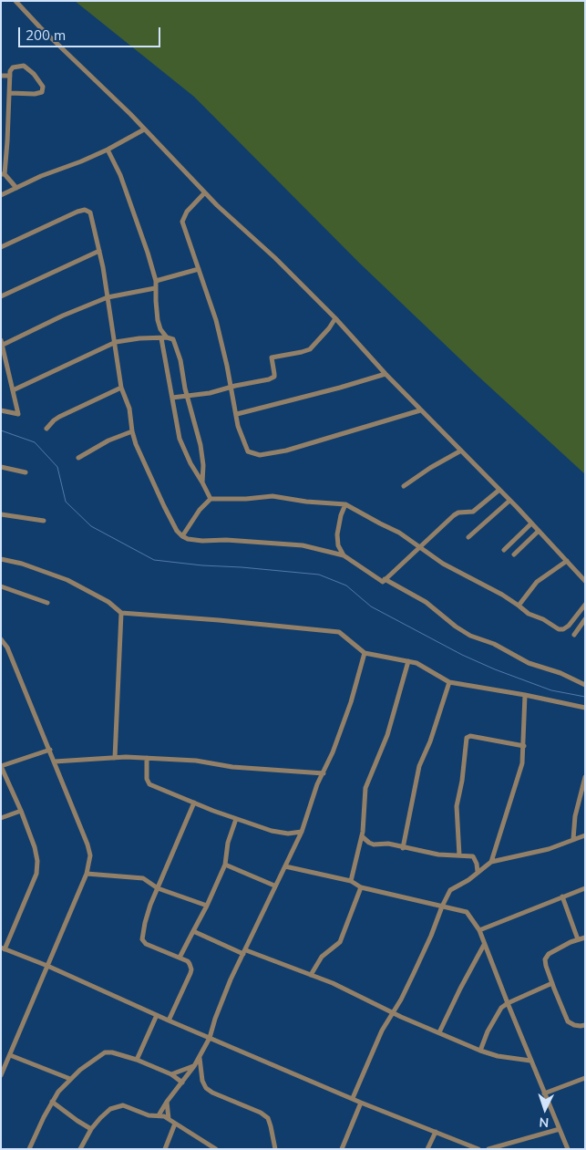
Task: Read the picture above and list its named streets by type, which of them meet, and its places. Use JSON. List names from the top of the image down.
{
  "scale_bar": "200 m",
  "north": "bottom"
}
